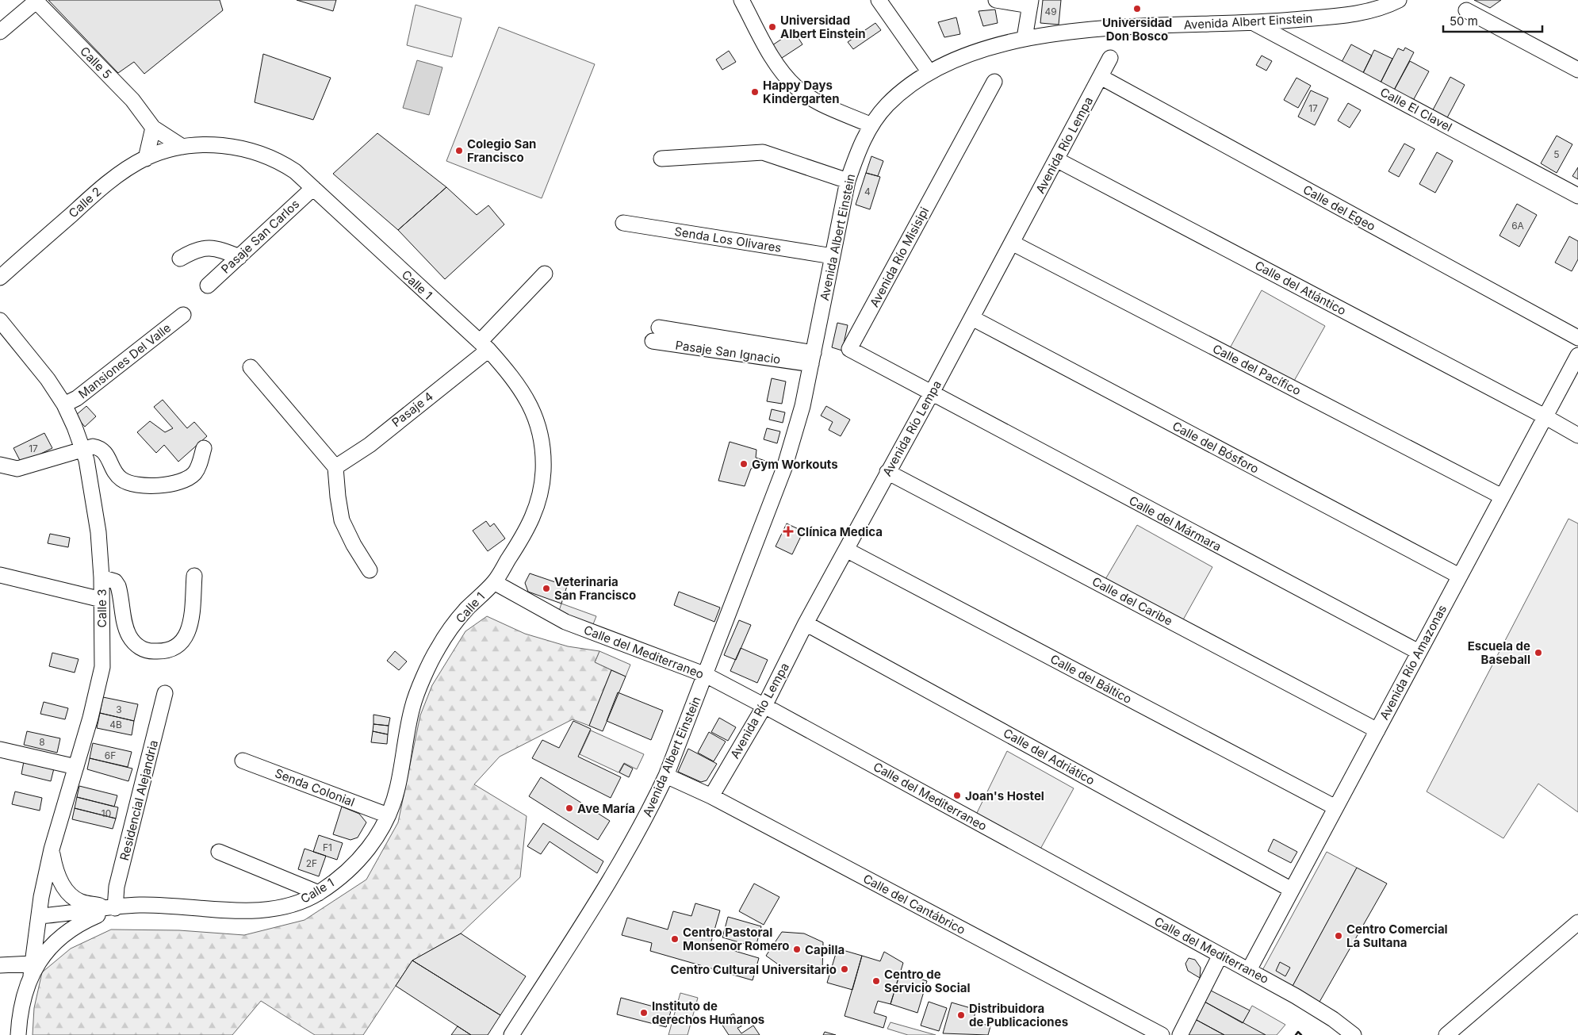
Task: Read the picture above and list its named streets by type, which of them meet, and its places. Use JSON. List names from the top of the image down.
{
  "streets": {
    "street": [
      "Avenida Albert Einstein",
      "Calle 5",
      "Calle El Clavel",
      "Avenida Río Lempa",
      "Calle 2",
      "Calle del Egeo",
      "Pasaje San Carlos",
      "Senda Los Olivares",
      "Avenida Río Misisipi",
      "Calle 1",
      "Calle del Atlántico",
      "Mansiones Del Valle",
      "Calle del Pacífico",
      "Pasaje 4",
      "Calle del Bósforo",
      "Calle del Mármara",
      "Calle del Caribe",
      "Calle 3",
      "Calle del Mediterraneo",
      "Avenida Río Amazonas",
      "Calle del Báltico",
      "Calle del Adriático",
      "Senda Colonial",
      "Residencial Alejandria",
      "Calle del Cantábrico"
    ]
  },
  "crossings": [
    ["Avenida Albert Einstein", "Calle El Clavel"],
    ["Avenida Albert Einstein", "Senda Los Olivares"],
    ["Avenida Albert Einstein", "Calle del Mediterraneo"],
    ["Avenida Albert Einstein", "Calle del Cantábrico"],
    ["Calle 5", "Calle 2"],
    ["Calle 5", "Calle 1"],
    ["Avenida Río Lempa", "Calle del Egeo"],
    ["Avenida Río Lempa", "Avenida Río Misisipi"],
    ["Avenida Río Lempa", "Calle del Atlántico"],
    ["Avenida Río Lempa", "Calle del Pacífico"],
    ["Avenida Río Lempa", "Calle del Bósforo"],
    ["Avenida Río Lempa", "Calle del Mármara"],
    ["Avenida Río Lempa", "Calle del Caribe"],
    ["Avenida Río Lempa", "Calle del Mediterraneo"],
    ["Avenida Río Lempa", "Calle del Báltico"],
    ["Avenida Río Lempa", "Calle del Adriático"],
    ["Avenida Río Lempa", "Calle del Cantábrico"],
    ["Calle 2", "Calle 1"],
    ["Pasaje San Carlos", "Calle 1"],
    ["Avenida Río Misisipi", "Calle del Mármara"],
    ["Calle 1", "Pasaje 4"],
    ["Calle 1", "Calle 3"],
    ["Calle 1", "Calle del Mediterraneo"],
    ["Calle 1", "Senda Colonial"],
    ["Calle 1", "Residencial Alejandria"],
    ["Calle del Atlántico", "Avenida Río Amazonas"],
    ["Mansiones Del Valle", "Calle 3"],
    ["Calle del Pacífico", "Avenida Río Amazonas"],
    ["Calle del Bósforo", "Avenida Río Amazonas"],
    ["Calle del Mármara", "Avenida Río Amazonas"],
    ["Calle del Caribe", "Avenida Río Amazonas"],
    ["Calle del Mediterraneo", "Avenida Río Amazonas"],
    ["Avenida Río Amazonas", "Calle del Báltico"],
    ["Avenida Río Amazonas", "Calle del Adriático"]
  ],
  "places": {
    "other": [
      "Universidad Don Bosco",
      "Universidad Albert Einstein",
      "Happy Days Kindergarten",
      "Colegio San Francisco",
      "Gym Workouts",
      "Veterinaria San Francisco",
      "Escuela de Baseball",
      "Joan's Hostel",
      "Ave María",
      "Centro Comercial La Sultana",
      "Centro Pastoral Monsenor Romero",
      "Capilla",
      "Centro Cultural Universitario",
      "Centro de Servicio Social",
      "Instituto de derechos Humanos",
      "Distribuidora de Publicaciones"
    ],
    "health": ["Clínica Medica"]
  },
  "house_numbers": [
    "49",
    "17",
    "5",
    "4",
    "6A",
    "17",
    "3",
    "4B",
    "8",
    "6F",
    "10",
    "F1",
    "2F"
  ],
  "scale_bar": "50 m"
}
